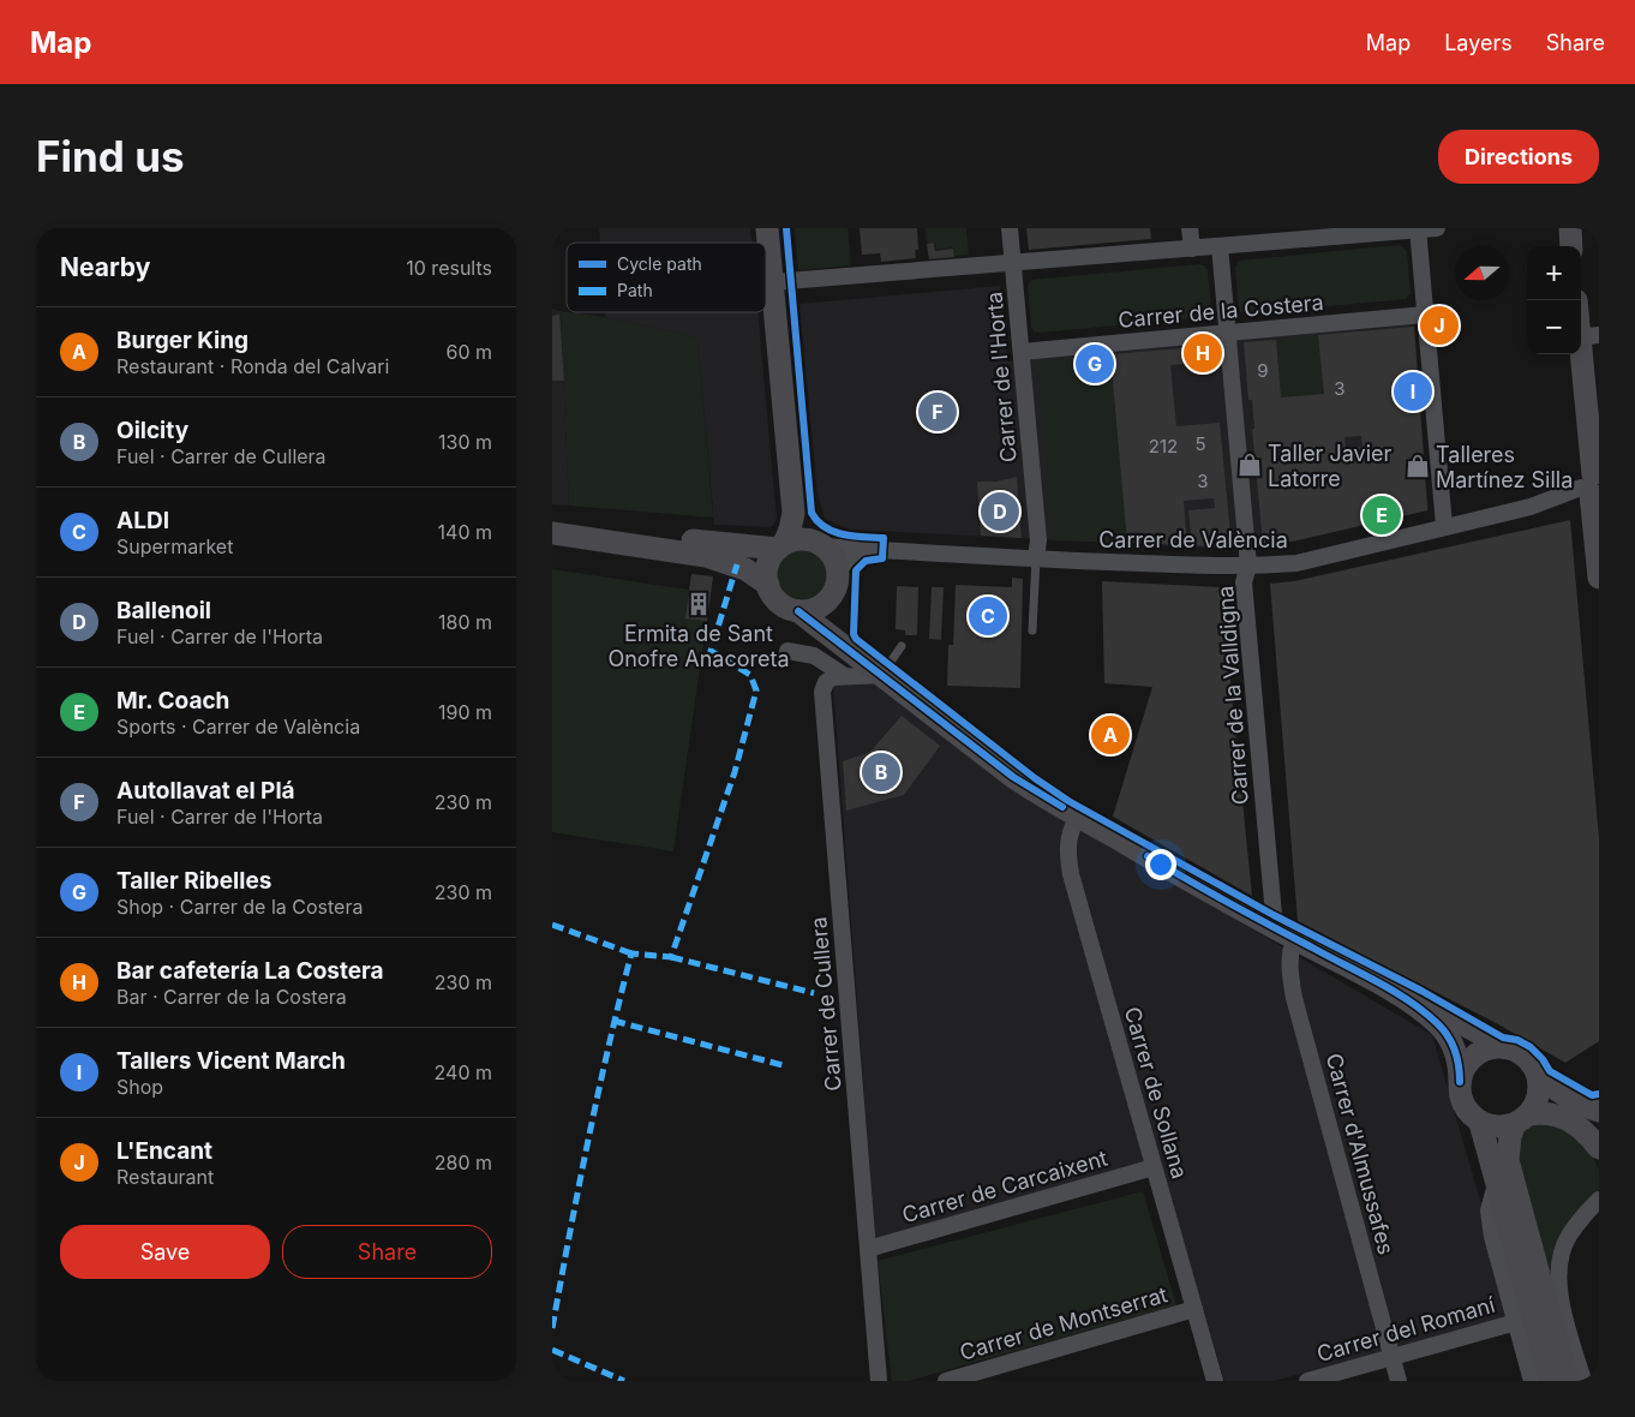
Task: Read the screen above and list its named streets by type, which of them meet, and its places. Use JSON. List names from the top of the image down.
{
  "streets": {
    "street": [
      "Carrer de la Costera",
      "Carrer de l'Horta",
      "Carrer de València",
      "Carrer de la Valldigna",
      "Carrer de Cullera",
      "Carrer de Sollana",
      "Carrer d'Almussafes",
      "Carrer de Carcaixent",
      "Carrer de Montserrat",
      "Carrer del Romaní"
    ]
  },
  "crossings": [
    ["Carrer de la Costera", "Carrer de l'Horta"],
    ["Carrer de la Costera", "Carrer de la Valldigna"],
    ["Carrer de l'Horta", "Carrer de València"],
    ["Carrer de València", "Carrer de la Valldigna"],
    ["Carrer de Cullera", "Carrer de Carcaixent"],
    ["Carrer de Sollana", "Carrer de Carcaixent"],
    ["Carrer de Sollana", "Carrer de Montserrat"],
    ["Carrer d'Almussafes", "Carrer del Romaní"]
  ],
  "places": {
    "shop": ["Taller Javier Latorre", "Talleres Martínez Silla"],
    "building": ["Ermita de Sant Onofre Anacoreta"]
  },
  "house_numbers": [
    "9",
    "3",
    "5",
    "212",
    "3"
  ],
  "legend": ["Cycle path", "Path"],
  "north": "left",
  "page": {
    "header": "Map",
    "nav": ["Map", "Layers", "Share"],
    "buttons": [
      "Directions",
      ["Save", "Share"]
    ],
    "title": "Find us",
    "heading": ["Nearby", "10 results"],
    "map_buttons": ["+", "−"],
    "pins": [
      "J",
      "H",
      "G",
      "I",
      "F",
      "D",
      "E",
      "C",
      "A",
      "B"
    ],
    "list": [
      {
        "mark": "A",
        "name": "Burger King",
        "note": "Restaurant · Ronda del Calvari",
        "value": "60 m"
      },
      {
        "mark": "B",
        "name": "Oilcity",
        "note": "Fuel · Carrer de Cullera",
        "value": "130 m"
      },
      {
        "mark": "C",
        "name": "ALDI",
        "note": "Supermarket",
        "value": "140 m"
      },
      {
        "mark": "D",
        "name": "Ballenoil",
        "note": "Fuel · Carrer de l'Horta",
        "value": "180 m"
      },
      {
        "mark": "E",
        "name": "Mr. Coach",
        "note": "Sports · Carrer de València",
        "value": "190 m"
      },
      {
        "mark": "F",
        "name": "Autollavat el Plá",
        "note": "Fuel · Carrer de l'Horta",
        "value": "230 m"
      },
      {
        "mark": "G",
        "name": "Taller Ribelles",
        "note": "Shop · Carrer de la Costera",
        "value": "230 m"
      },
      {
        "mark": "H",
        "name": "Bar cafetería La Costera",
        "note": "Bar · Carrer de la Costera",
        "value": "230 m"
      },
      {
        "mark": "I",
        "name": "Tallers Vicent March",
        "note": "Shop",
        "value": "240 m"
      },
      {
        "mark": "J",
        "name": "L'Encant",
        "note": "Restaurant",
        "value": "280 m"
      }
    ]
  }
}
